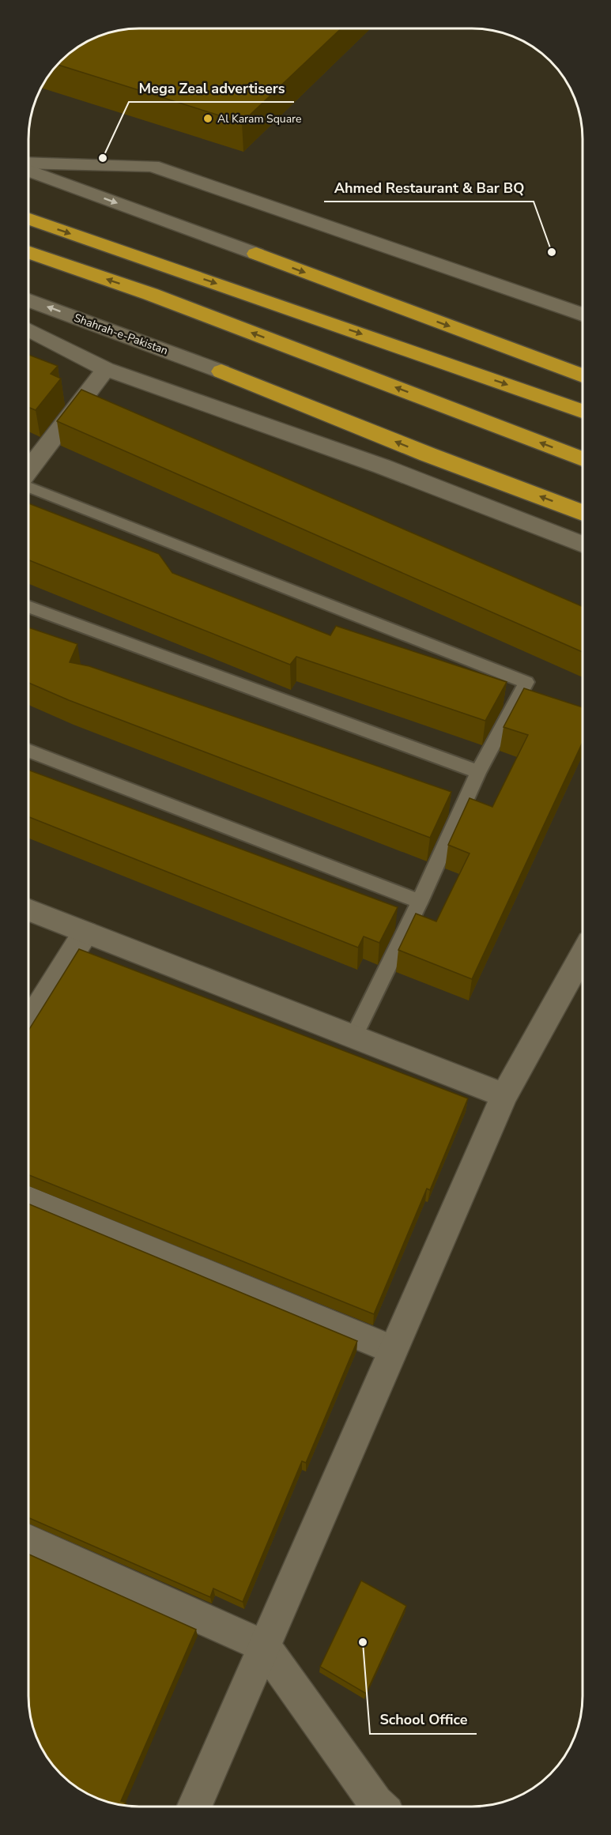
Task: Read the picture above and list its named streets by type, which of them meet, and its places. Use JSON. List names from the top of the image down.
{
  "streets": {
    "street": ["Shahrah-e-Pakistan"]
  },
  "places": [
    "Al Karam Square",
    "Mega Zeal advertisers",
    "Ahmed Restaurant & Bar BQ",
    "School Office"
  ]
}
